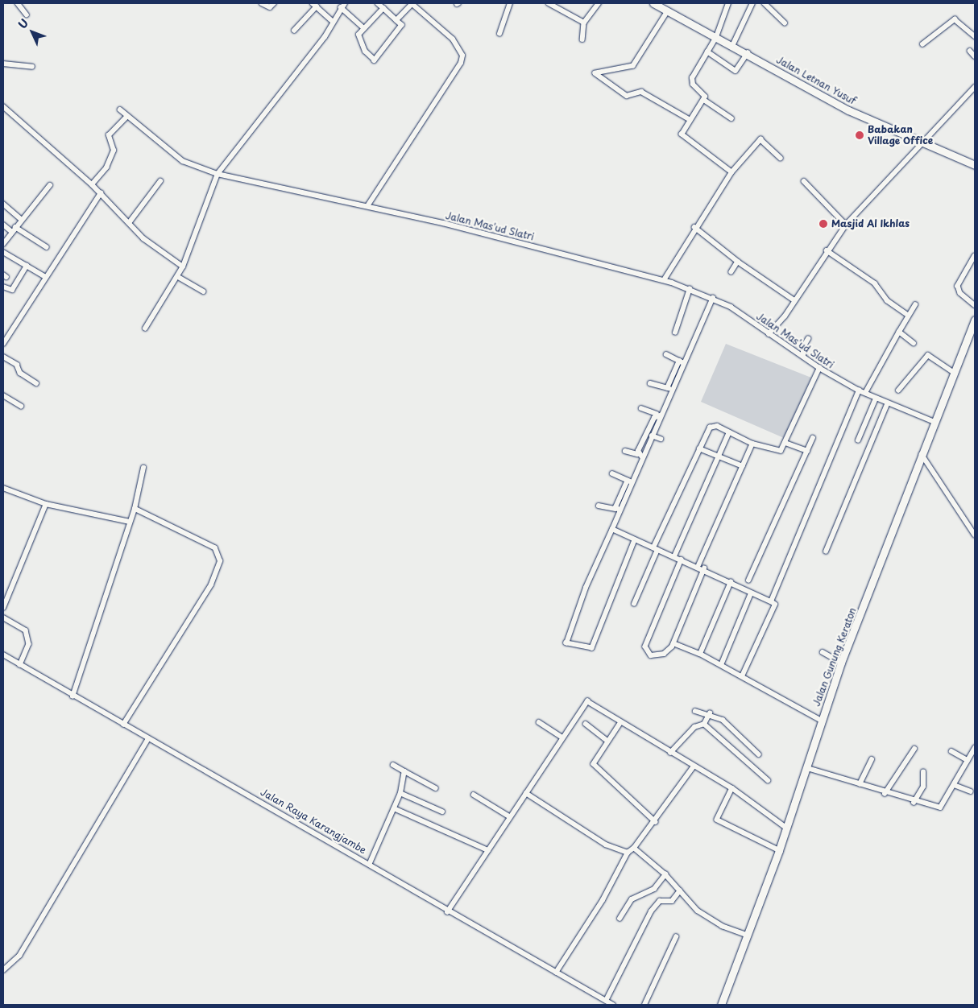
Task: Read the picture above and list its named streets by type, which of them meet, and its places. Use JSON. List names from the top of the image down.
{
  "streets": {
    "street": [
      "Jalan Letnan Yusuf",
      "Jalan Mas'ud Slatri",
      "Jalan Gunung Keraton",
      "Jalan Raya Karangjambe"
    ]
  },
  "crossings": [
    ["Jalan Mas'ud Slatri", "Jalan Gunung Keraton"]
  ],
  "places": ["Babakan Village Office", "Masjid Al Ikhlas"],
  "north": "top left"
}
